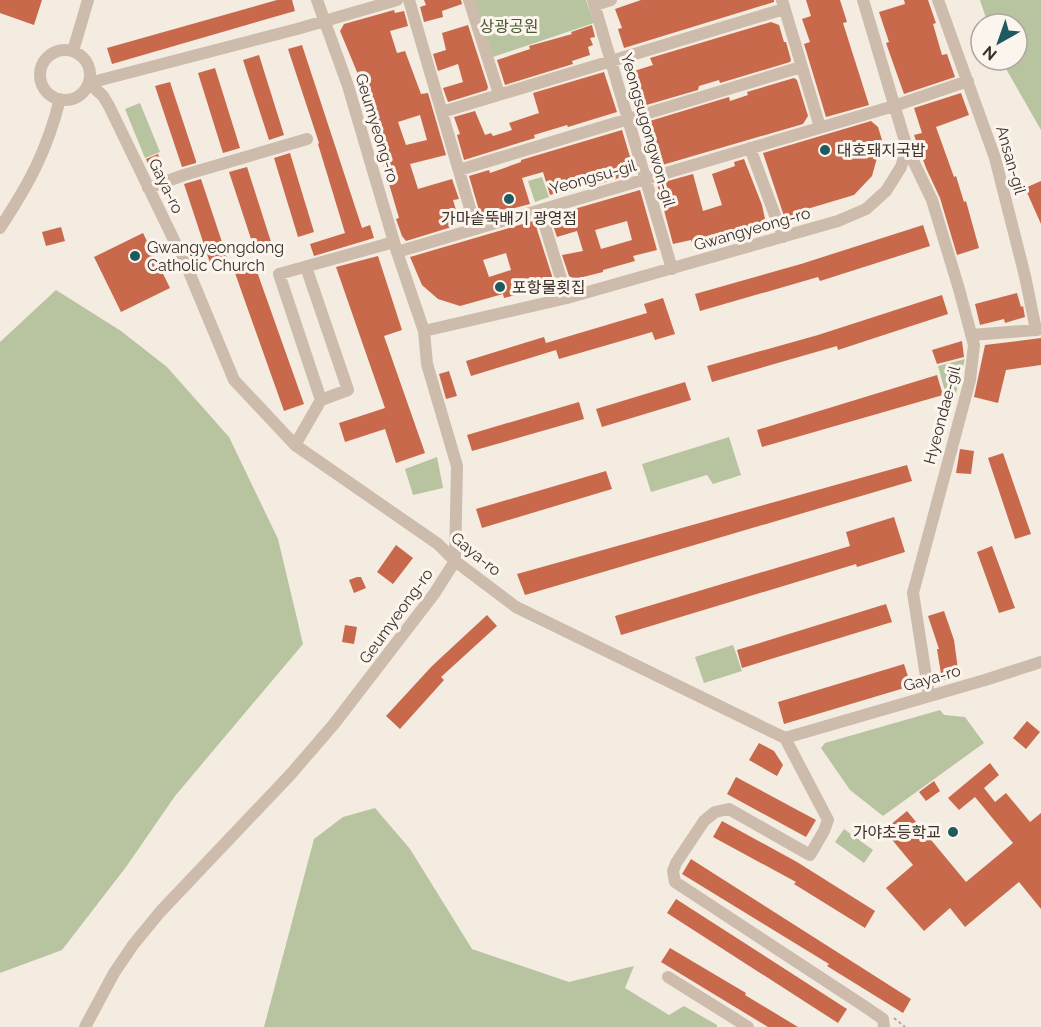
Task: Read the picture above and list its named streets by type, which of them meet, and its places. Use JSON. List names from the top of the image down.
{
  "streets": {
    "street": [
      "Geumyeong-ro",
      "Yeongsugongwon-gil",
      "Ansan-gil",
      "Yeongsu-gil",
      "Gaya-ro",
      "Gwangyeong-ro",
      "Hyeondae-gil"
    ]
  },
  "crossings": [
    ["Geumyeong-ro", "Yeongsu-gil"],
    ["Geumyeong-ro", "Gaya-ro"],
    ["Geumyeong-ro", "Gwangyeong-ro"],
    ["Yeongsugongwon-gil", "Yeongsu-gil"],
    ["Yeongsugongwon-gil", "Gwangyeong-ro"],
    ["Ansan-gil", "Yeongsu-gil"],
    ["Gaya-ro", "Hyeondae-gil"],
    ["Gwangyeong-ro", "Hyeondae-gil"]
  ],
  "parks": ["상광공원"],
  "places": [
    "대호돼지국밥",
    "가마솥뚝배기 광영점",
    "Gwangyeongdong Catholic Church",
    "포항물횟집",
    "가야초등학교"
  ],
  "north": "bottom left"
}
